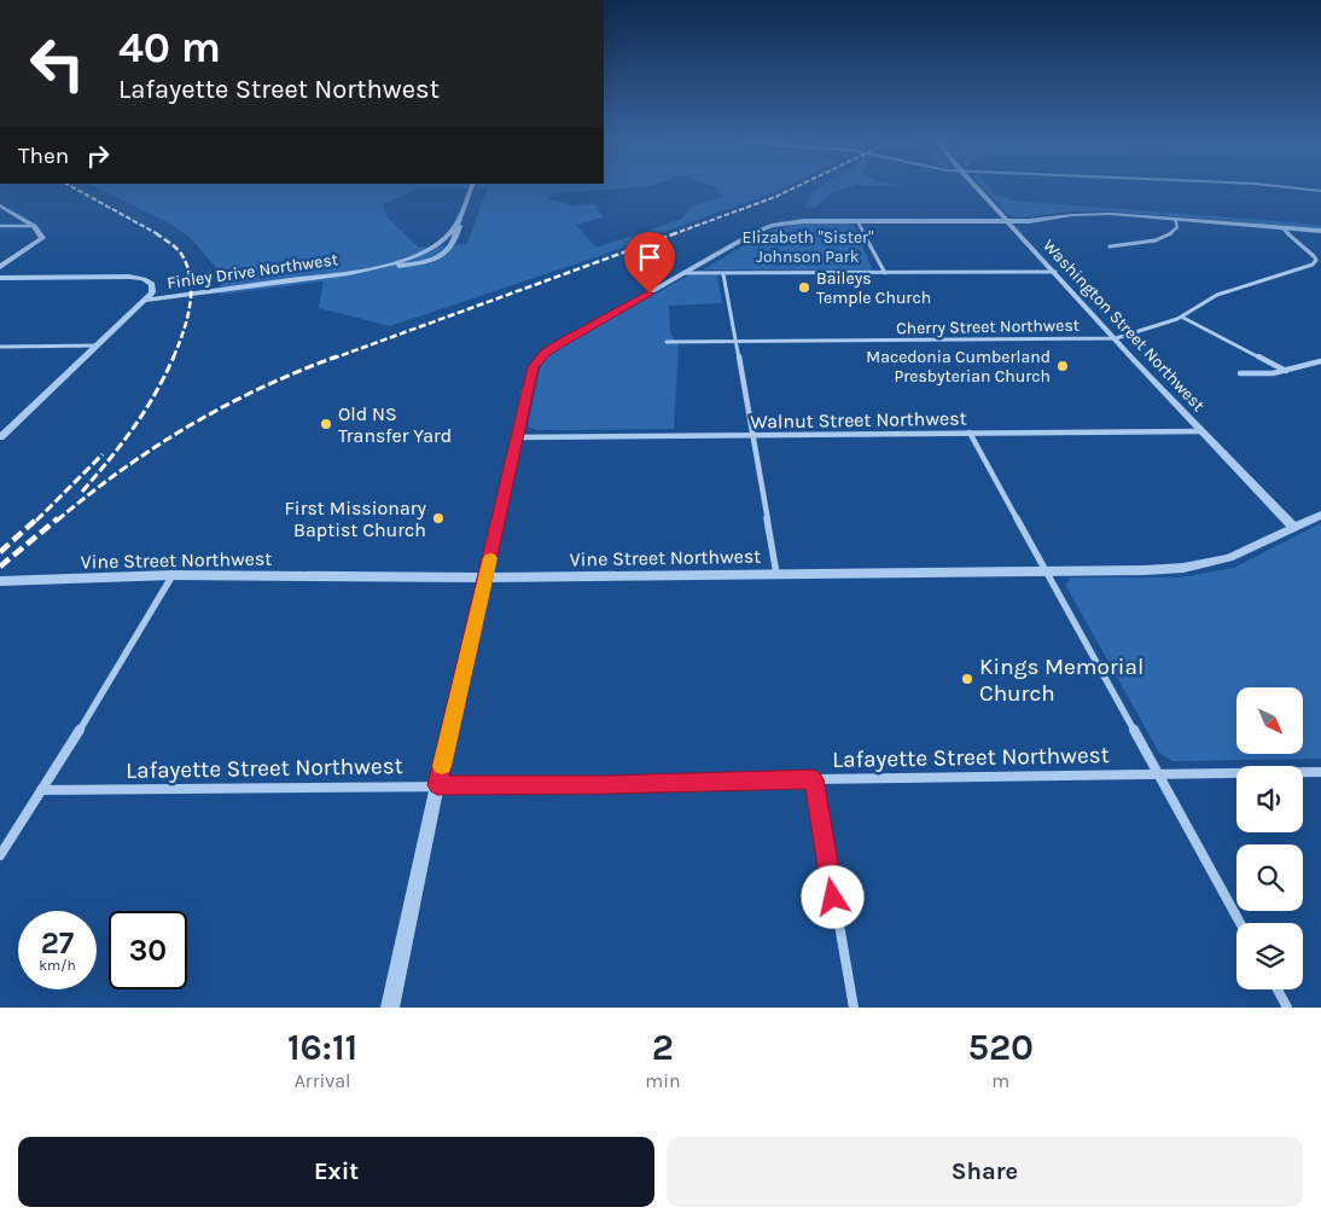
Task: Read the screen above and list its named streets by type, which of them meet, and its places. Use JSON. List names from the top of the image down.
{
  "streets": {
    "street": [
      "Finley Drive Northwest",
      "Washington Street Northwest",
      "Cherry Street Northwest",
      "Walnut Street Northwest",
      "Vine Street Northwest",
      "Lafayette Street Northwest"
    ]
  },
  "crossings": [
    ["Washington Street Northwest", "Cherry Street Northwest"],
    ["Washington Street Northwest", "Walnut Street Northwest"],
    ["Washington Street Northwest", "Vine Street Northwest"]
  ],
  "parks": ["Elizabeth \"Sister\" Johnson Park"],
  "places": [
    "Baileys Temple Church",
    "Macedonia Cumberland Presbyterian Church",
    "Old NS Transfer Yard",
    "First Missionary Baptist Church",
    "Kings Memorial Church"
  ],
  "north": "bottom right",
  "page": {
    "turn": ["40 m", "Lafayette Street Northwest"],
    "then": "Then",
    "speed": "27 km/h",
    "limit": "30",
    "eta": [
      "16:11",
      "Arrival",
      "2",
      "min",
      "520",
      "m"
    ],
    "buttons": ["Exit", "Share"]
  }
}
